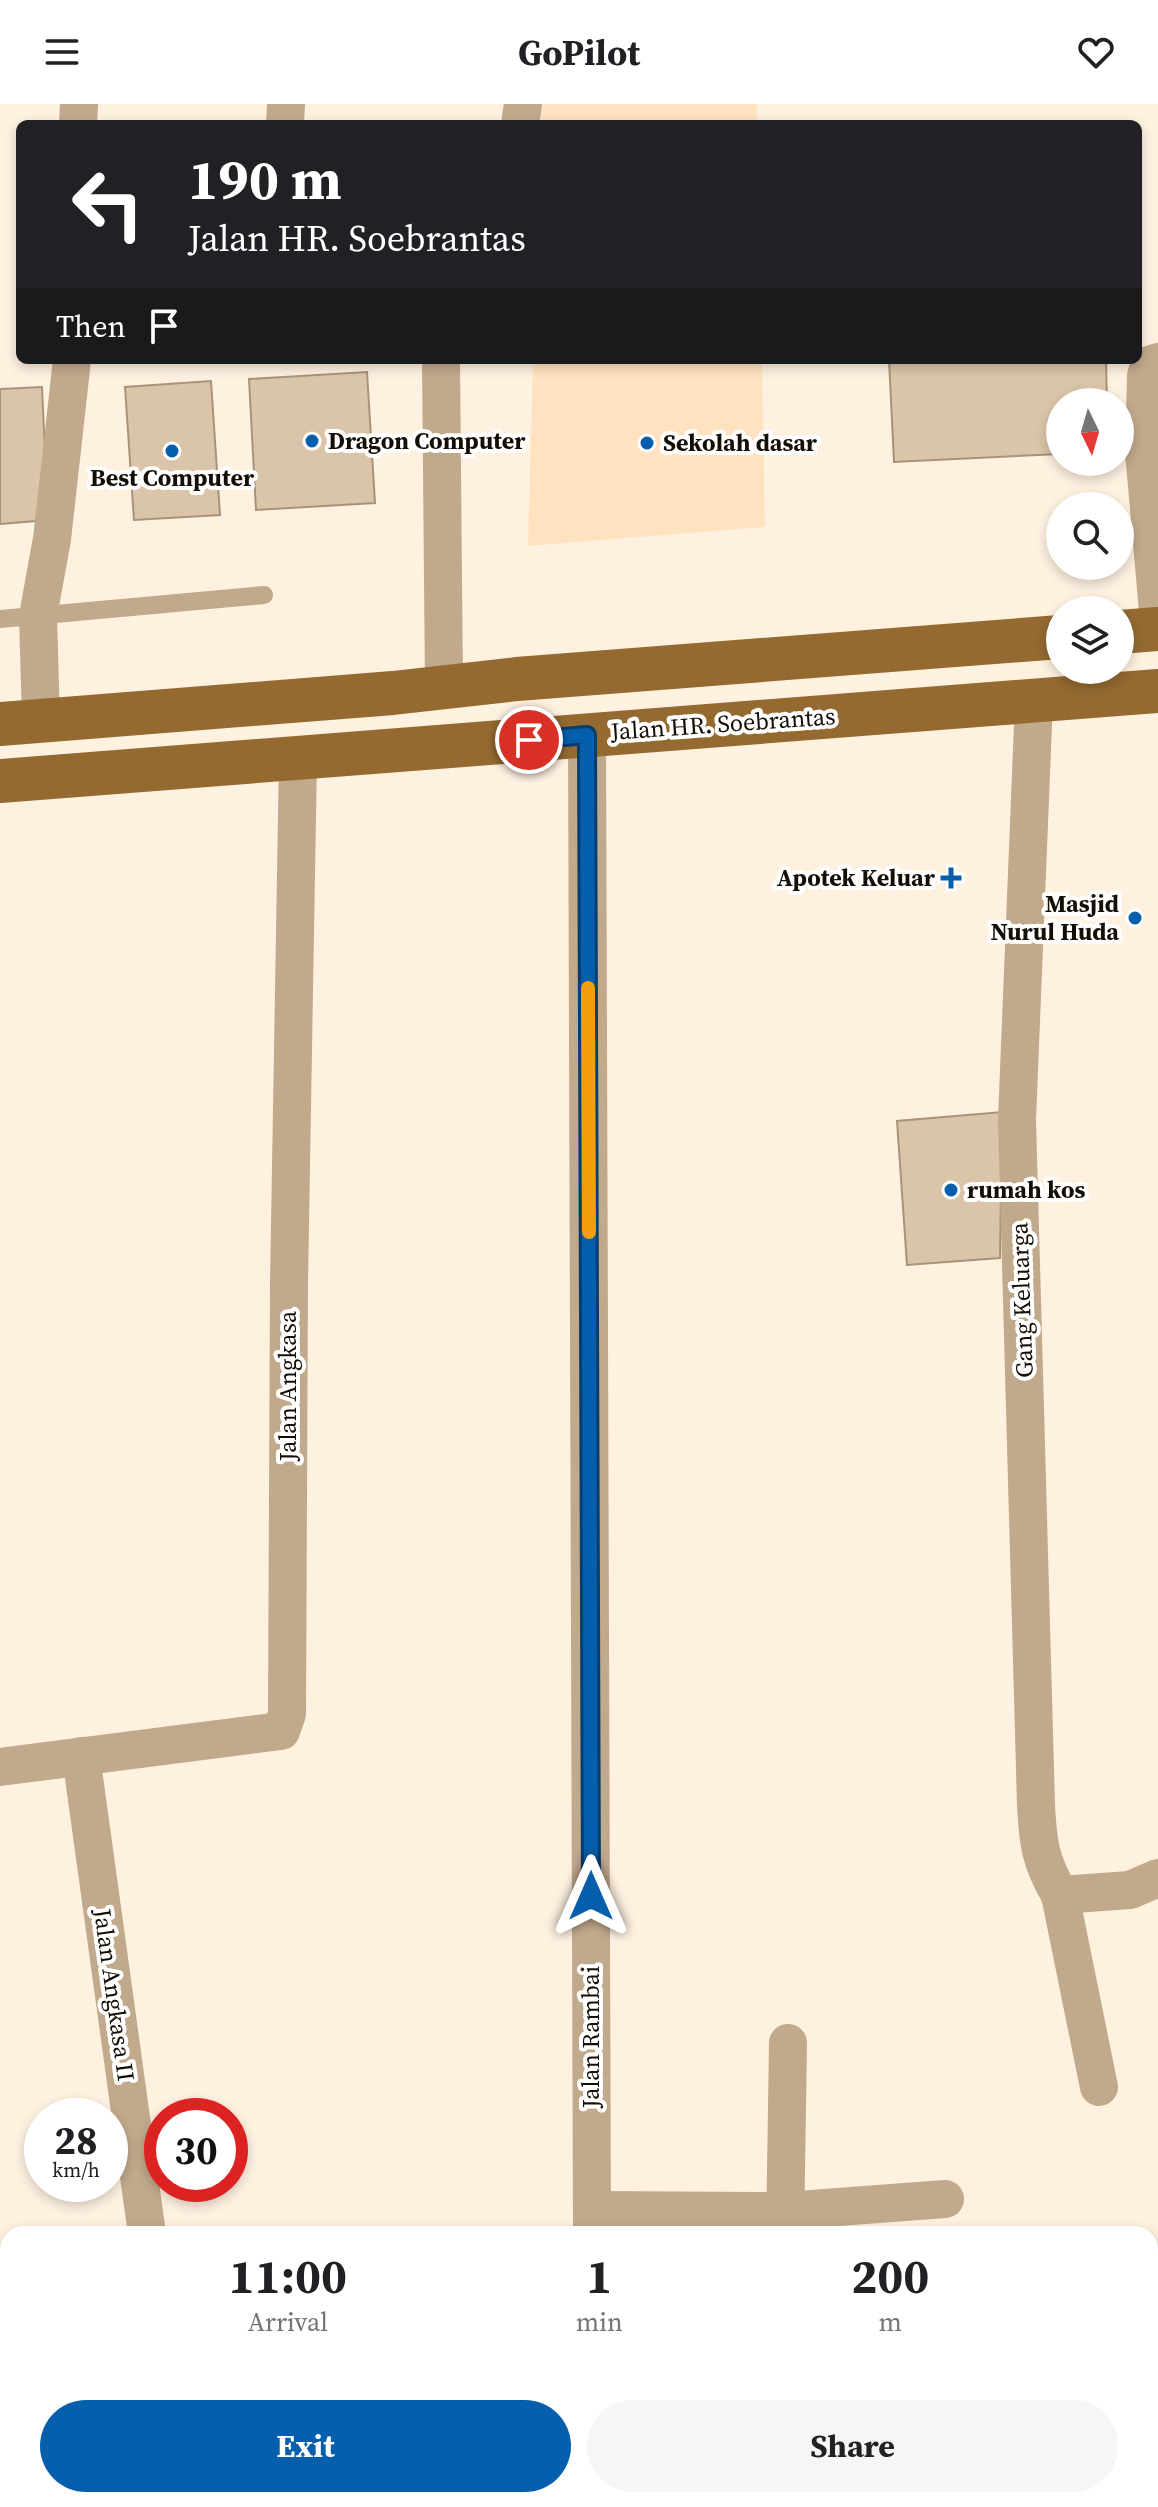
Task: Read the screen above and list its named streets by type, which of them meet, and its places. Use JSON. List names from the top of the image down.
{
  "streets": {
    "main road": ["Jalan HR. Soebrantas"],
    "street": [
      "Gang Keluarga",
      "Jalan Angkasa",
      "Jalan Angkasa II",
      "Jalan Rambai"
    ]
  },
  "crossings": [
    ["Jalan HR. Soebrantas", "Gang Keluarga"],
    ["Jalan HR. Soebrantas", "Jalan Angkasa"],
    ["Jalan HR. Soebrantas", "Jalan Rambai"],
    ["Jalan Angkasa", "Jalan Angkasa II"]
  ],
  "places": {
    "other": [
      "Dragon Computer",
      "Sekolah dasar",
      "Best Computer",
      "Masjid Nurul Huda",
      "rumah kos"
    ],
    "health": ["Apotek Keluar"]
  },
  "north": "bottom",
  "page": {
    "header": "GoPilot",
    "turn": ["190 m", "Jalan HR. Soebrantas"],
    "then": "Then",
    "speed": "28 km/h",
    "limit": "30",
    "eta": [
      "11:00",
      "Arrival",
      "1",
      "min",
      "200",
      "m"
    ],
    "buttons": ["Exit", "Share"]
  }
}
